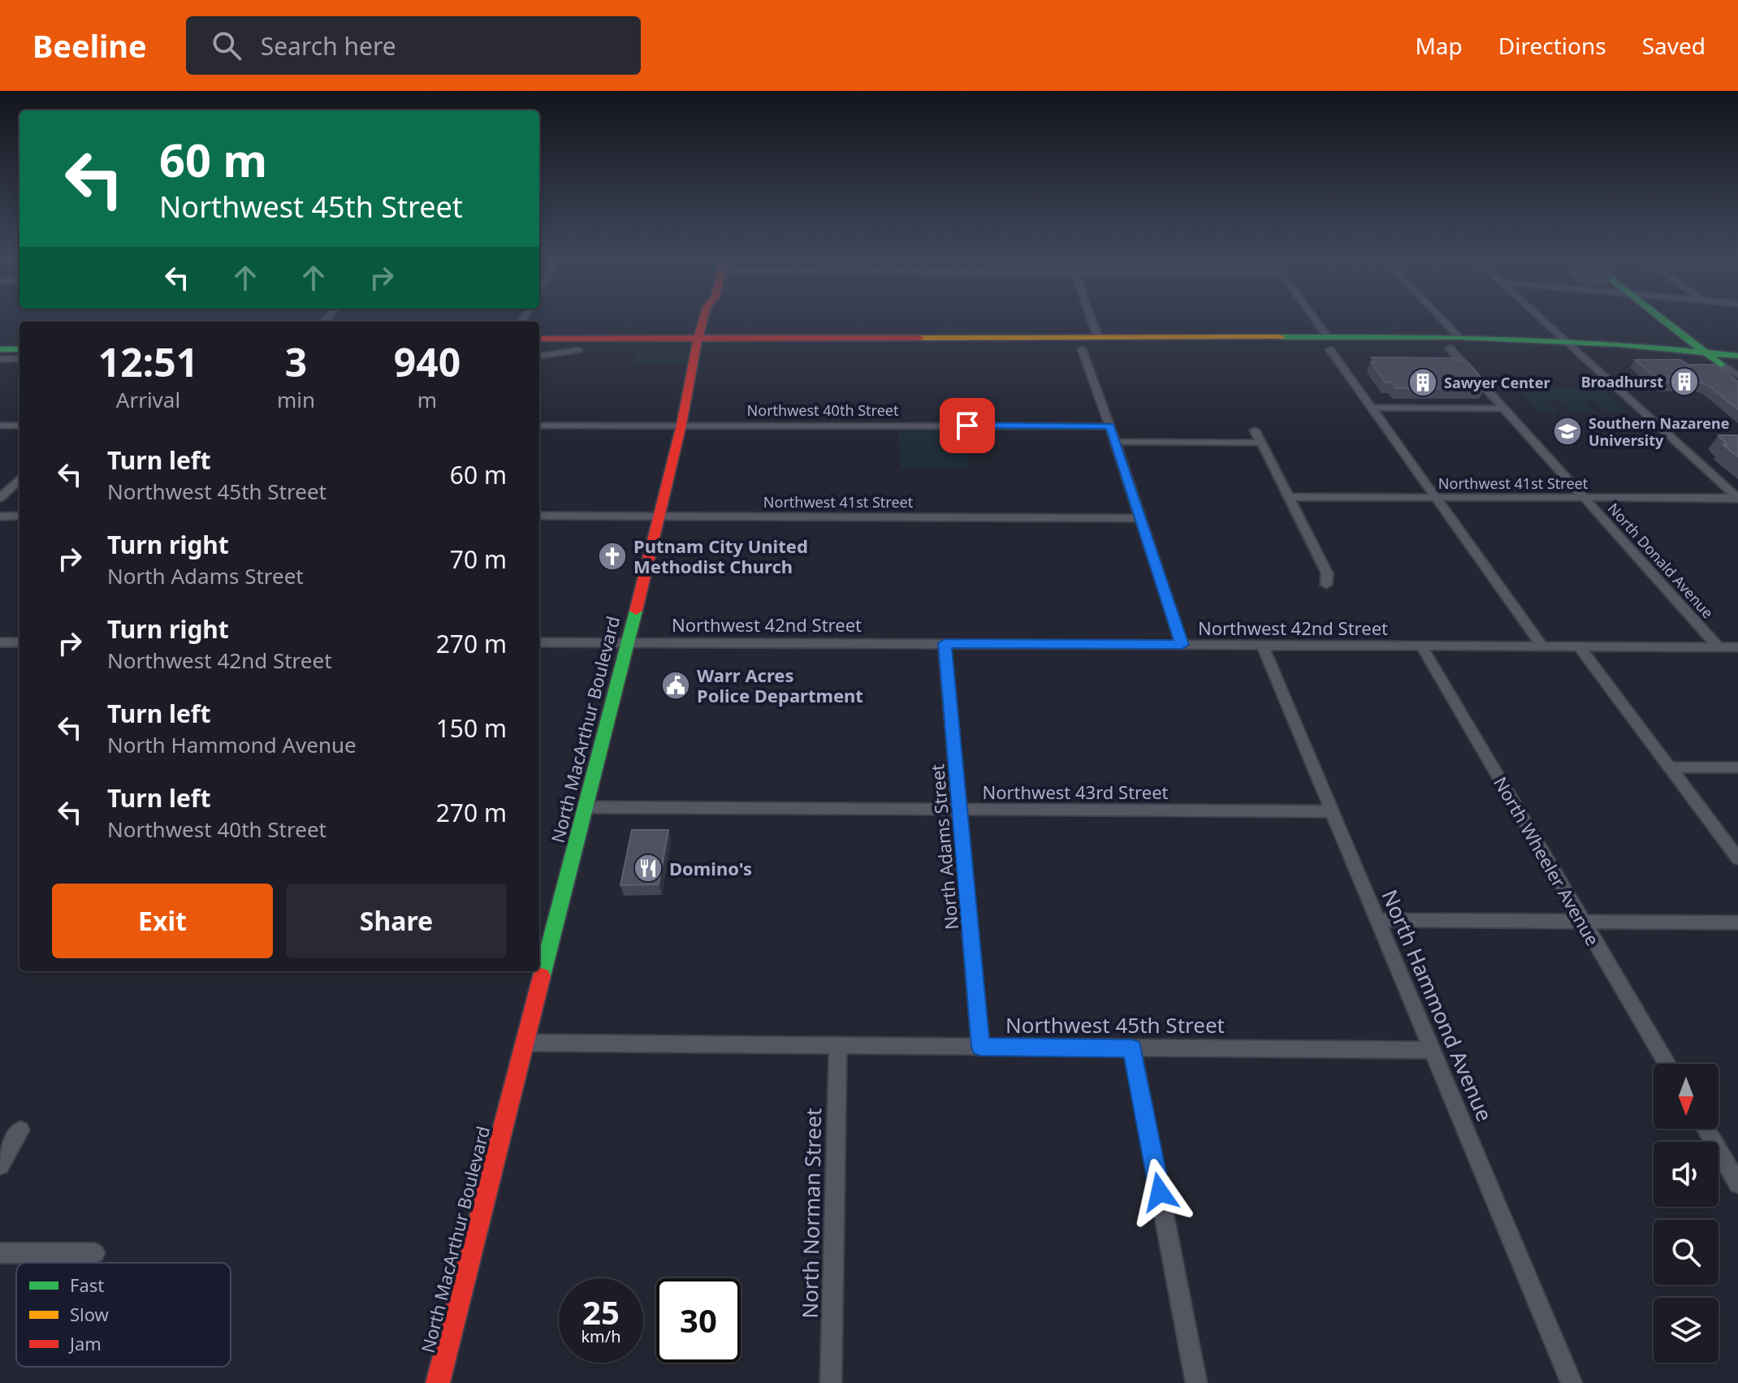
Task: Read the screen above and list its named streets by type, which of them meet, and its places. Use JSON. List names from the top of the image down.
{
  "streets": {
    "main road": ["North MacArthur Boulevard"],
    "street": [
      "Northwest 40th Street",
      "Northwest 41st Street",
      "North Donald Avenue",
      "Northwest 42nd Street",
      "Northwest 43rd Street",
      "North Adams Street",
      "North Wheeler Avenue",
      "North Hammond Avenue",
      "Northwest 45th Street",
      "North Norman Street"
    ]
  },
  "crossings": [
    ["Northwest 40th Street", "North MacArthur Boulevard"],
    ["Northwest 41st Street", "North Donald Avenue"],
    ["Northwest 41st Street", "North MacArthur Boulevard"],
    ["North Donald Avenue", "Northwest 42nd Street"],
    ["Northwest 42nd Street", "North MacArthur Boulevard"],
    ["Northwest 42nd Street", "North Adams Street"],
    ["Northwest 42nd Street", "North Wheeler Avenue"],
    ["Northwest 42nd Street", "North Hammond Avenue"],
    ["North MacArthur Boulevard", "Northwest 43rd Street"],
    ["North MacArthur Boulevard", "Northwest 45th Street"],
    ["Northwest 43rd Street", "North Adams Street"],
    ["Northwest 43rd Street", "North Hammond Avenue"],
    ["North Adams Street", "Northwest 45th Street"],
    ["North Hammond Avenue", "Northwest 45th Street"],
    ["Northwest 45th Street", "North Norman Street"]
  ],
  "places": {
    "building": ["Broadhurst", "Sawyer Center"],
    "school or university": ["Southern Nazarene University"],
    "church": ["Putnam City United Methodist Church"],
    "public building": ["Warr Acres Police Department"],
    "restaurant": ["Domino's"]
  },
  "legend": ["Fast", "Slow", "Jam"],
  "north": "bottom",
  "page": {
    "header": "Beeline",
    "search": "Search here",
    "nav": ["Map", "Directions", "Saved"],
    "turn": ["60 m", "Northwest 45th Street"],
    "eta": [
      "12:51",
      "Arrival",
      "3",
      "min",
      "940",
      "m"
    ],
    "list": [
      {
        "name": "Turn left",
        "note": "Northwest 45th Street",
        "value": "60 m"
      },
      {
        "name": "Turn right",
        "note": "North Adams Street",
        "value": "70 m"
      },
      {
        "name": "Turn right",
        "note": "Northwest 42nd Street",
        "value": "270 m"
      },
      {
        "name": "Turn left",
        "note": "North Hammond Avenue",
        "value": "150 m"
      },
      {
        "name": "Turn left",
        "note": "Northwest 40th Street",
        "value": "270 m"
      }
    ],
    "buttons": ["Exit", "Share"],
    "speed": "25 km/h",
    "limit": "30"
  }
}
